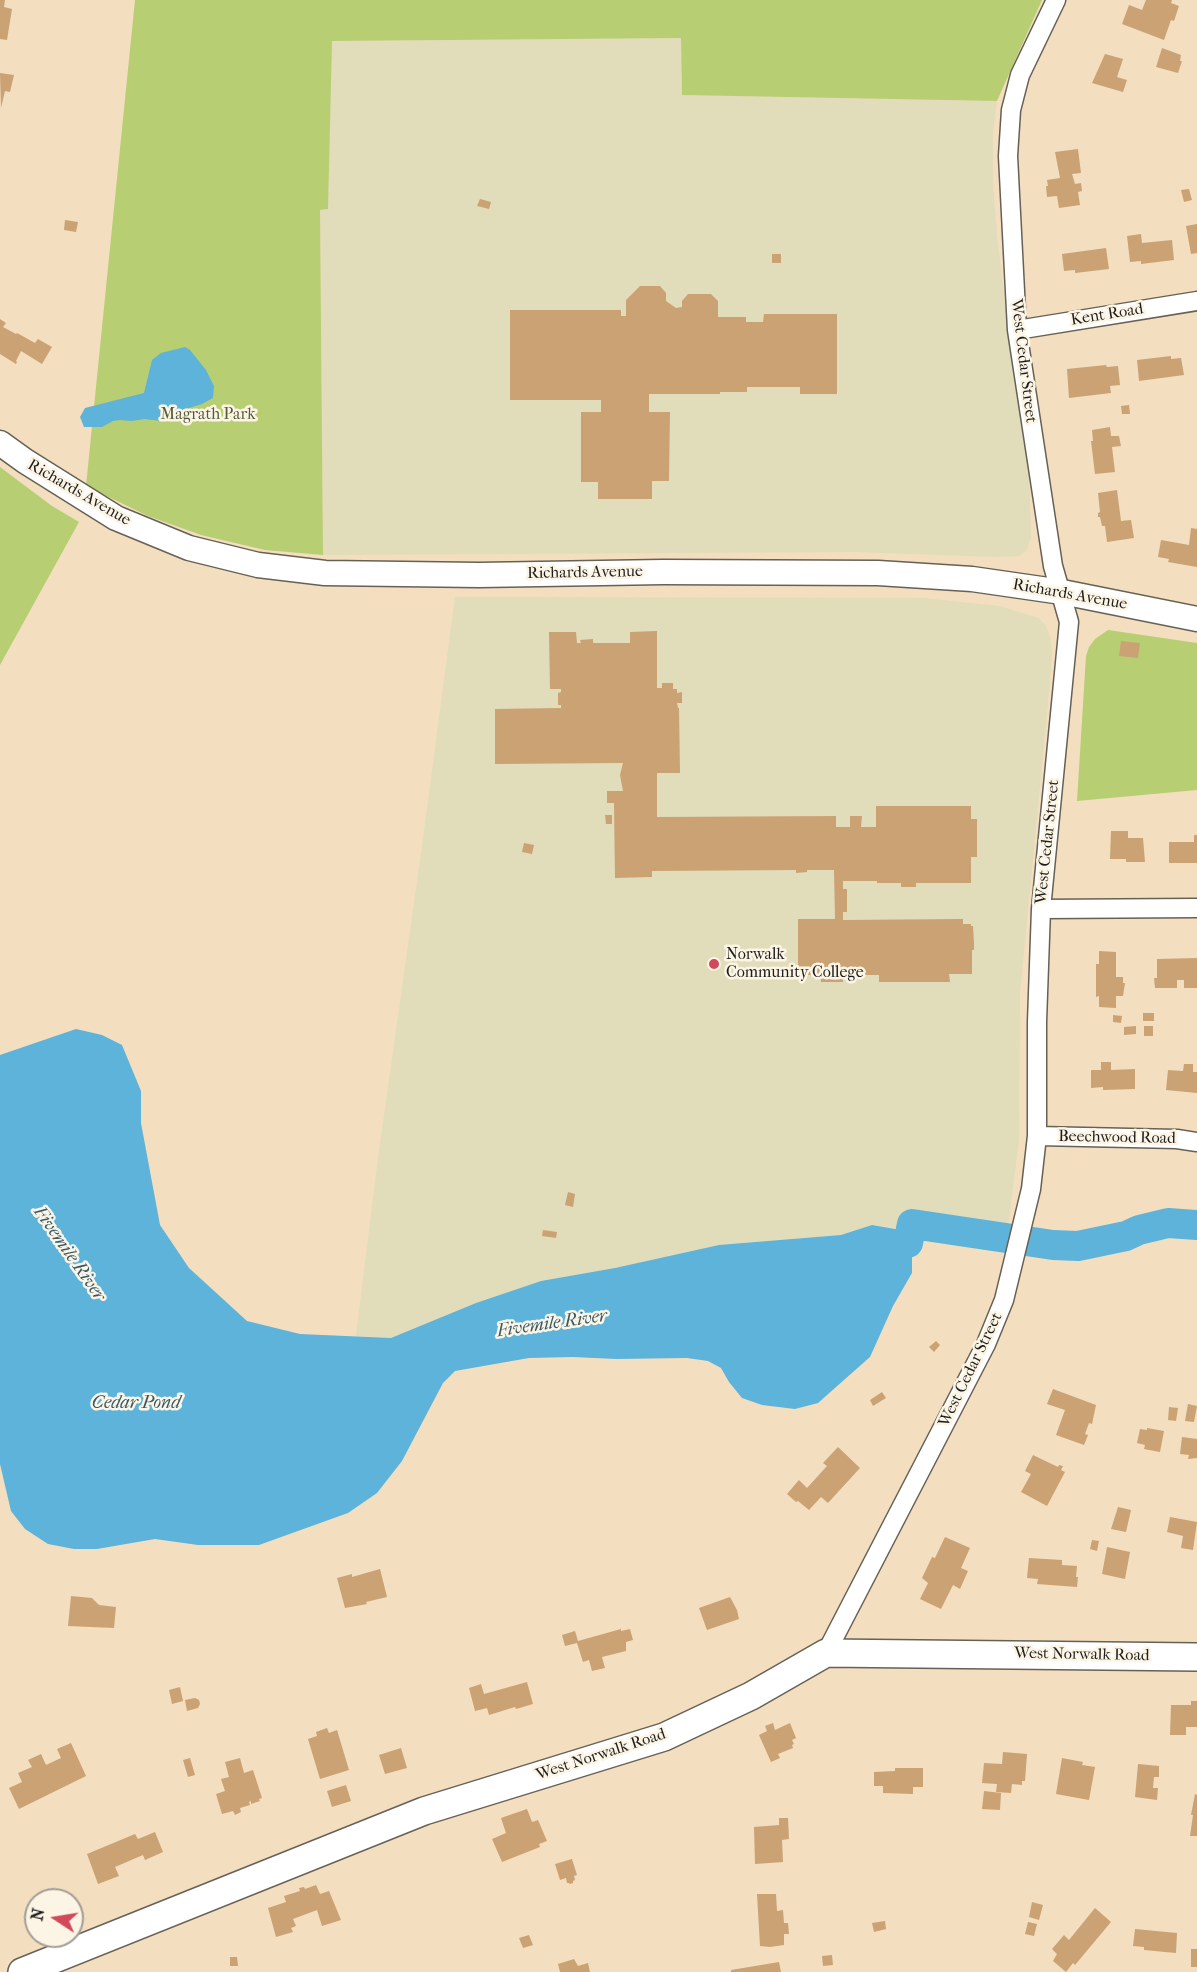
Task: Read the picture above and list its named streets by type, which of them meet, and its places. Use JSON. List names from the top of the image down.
{
  "streets": {
    "main road": ["West Norwalk Road"],
    "street": [
      "Kent Road",
      "West Cedar Street",
      "Richards Avenue",
      "Beechwood Road"
    ]
  },
  "crossings": [
    ["Kent Road", "West Cedar Street"],
    ["West Cedar Street", "Richards Avenue"],
    ["West Cedar Street", "Beechwood Road"],
    ["West Cedar Street", "West Norwalk Road"]
  ],
  "water": ["Fivemile River", "Cedar Pond"],
  "parks": ["Magrath Park"],
  "places": ["Norwalk Community College"],
  "north": "left"
}
